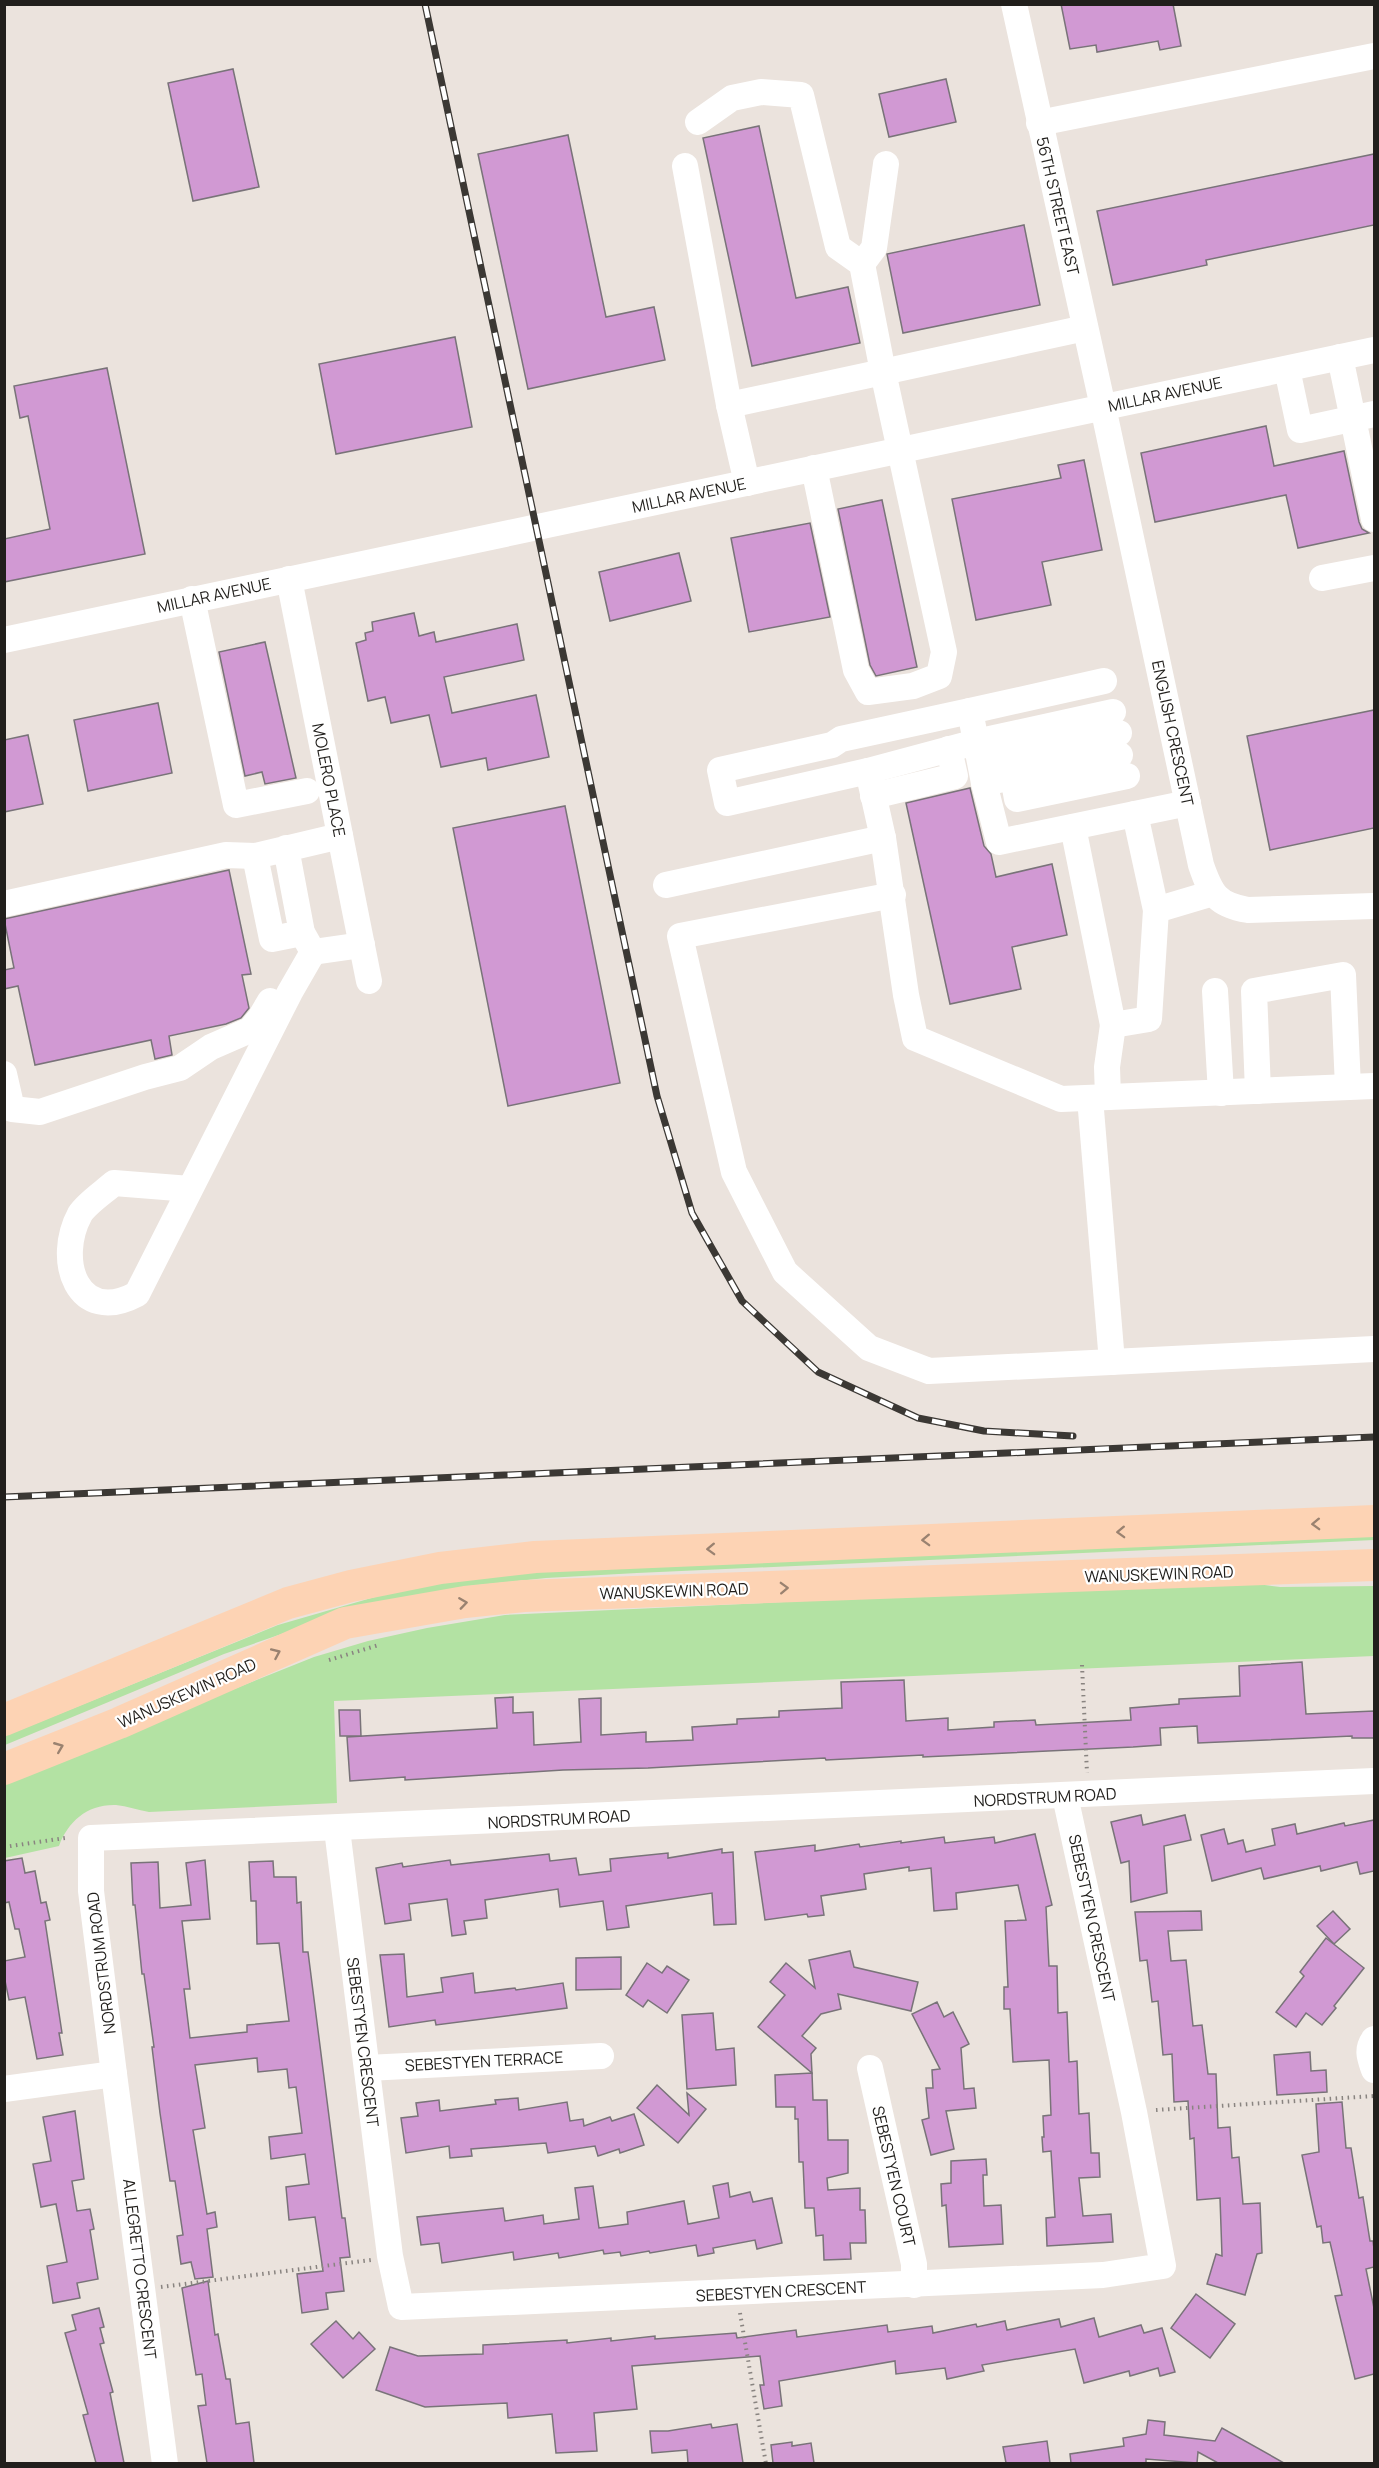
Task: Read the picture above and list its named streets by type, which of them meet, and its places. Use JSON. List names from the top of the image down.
{
  "streets": {
    "main road": ["WANUSKEWIN ROAD"],
    "street": [
      "56TH STREET EAST",
      "MILLAR AVENUE",
      "ENGLISH CRESCENT",
      "MOLERO PLACE",
      "NORDSTRUM ROAD",
      "SEBESTYEN CRESCENT",
      "SEBESTYEN TERRACE",
      "SEBESTYEN COURT",
      "ALLEGRETTO CRESCENT"
    ]
  },
  "crossings": [
    ["56TH STREET EAST", "MILLAR AVENUE"],
    ["56TH STREET EAST", "ENGLISH CRESCENT"],
    ["MILLAR AVENUE", "ENGLISH CRESCENT"],
    ["MILLAR AVENUE", "MOLERO PLACE"],
    ["NORDSTRUM ROAD", "SEBESTYEN CRESCENT"],
    ["NORDSTRUM ROAD", "ALLEGRETTO CRESCENT"],
    ["SEBESTYEN CRESCENT", "SEBESTYEN TERRACE"],
    ["SEBESTYEN CRESCENT", "SEBESTYEN COURT"]
  ]
}
